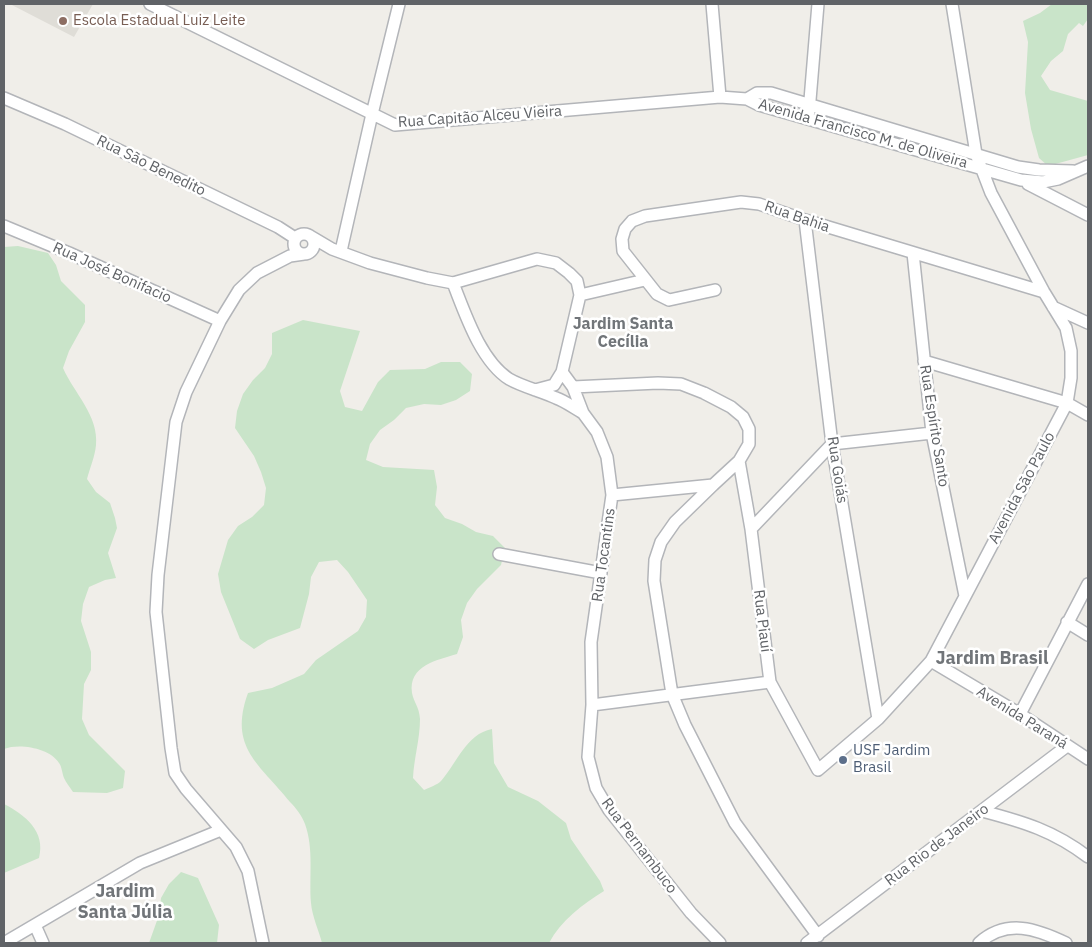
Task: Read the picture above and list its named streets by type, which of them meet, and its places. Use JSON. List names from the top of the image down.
{
  "streets": {
    "street": [
      "Rua Capitão Alceu Vieira",
      "Avenida Francisco M. de Oliveira",
      "Rua São Benedito",
      "Rua Bahia",
      "Rua José Bonifacio",
      "Rua Espírito Santo",
      "Rua Goiás",
      "Avenida São Paulo",
      "Rua Tocantins",
      "Rua Piauí",
      "Avenida Paraná",
      "Rua Rio de Janeiro",
      "Rua Pernambuco"
    ]
  },
  "crossings": [
    ["Rua Capitão Alceu Vieira", "Avenida Francisco M. de Oliveira"],
    ["Avenida Francisco M. de Oliveira", "Avenida São Paulo"],
    ["Rua Bahia", "Rua Espírito Santo"],
    ["Rua Bahia", "Rua Goiás"],
    ["Rua Bahia", "Avenida São Paulo"],
    ["Rua Espírito Santo", "Avenida São Paulo"],
    ["Rua Goiás", "Avenida São Paulo"],
    ["Avenida São Paulo", "Rua Piauí"],
    ["Avenida São Paulo", "Avenida Paraná"],
    ["Rua Tocantins", "Rua Pernambuco"],
    ["Avenida Paraná", "Rua Rio de Janeiro"]
  ],
  "districts": ["Jardim Santa Cecília", "Jardim Brasil", "Jardim Santa Júlia"],
  "places": ["Escola Estadual Luiz Leite", "USF Jardim Brasil"]
}
